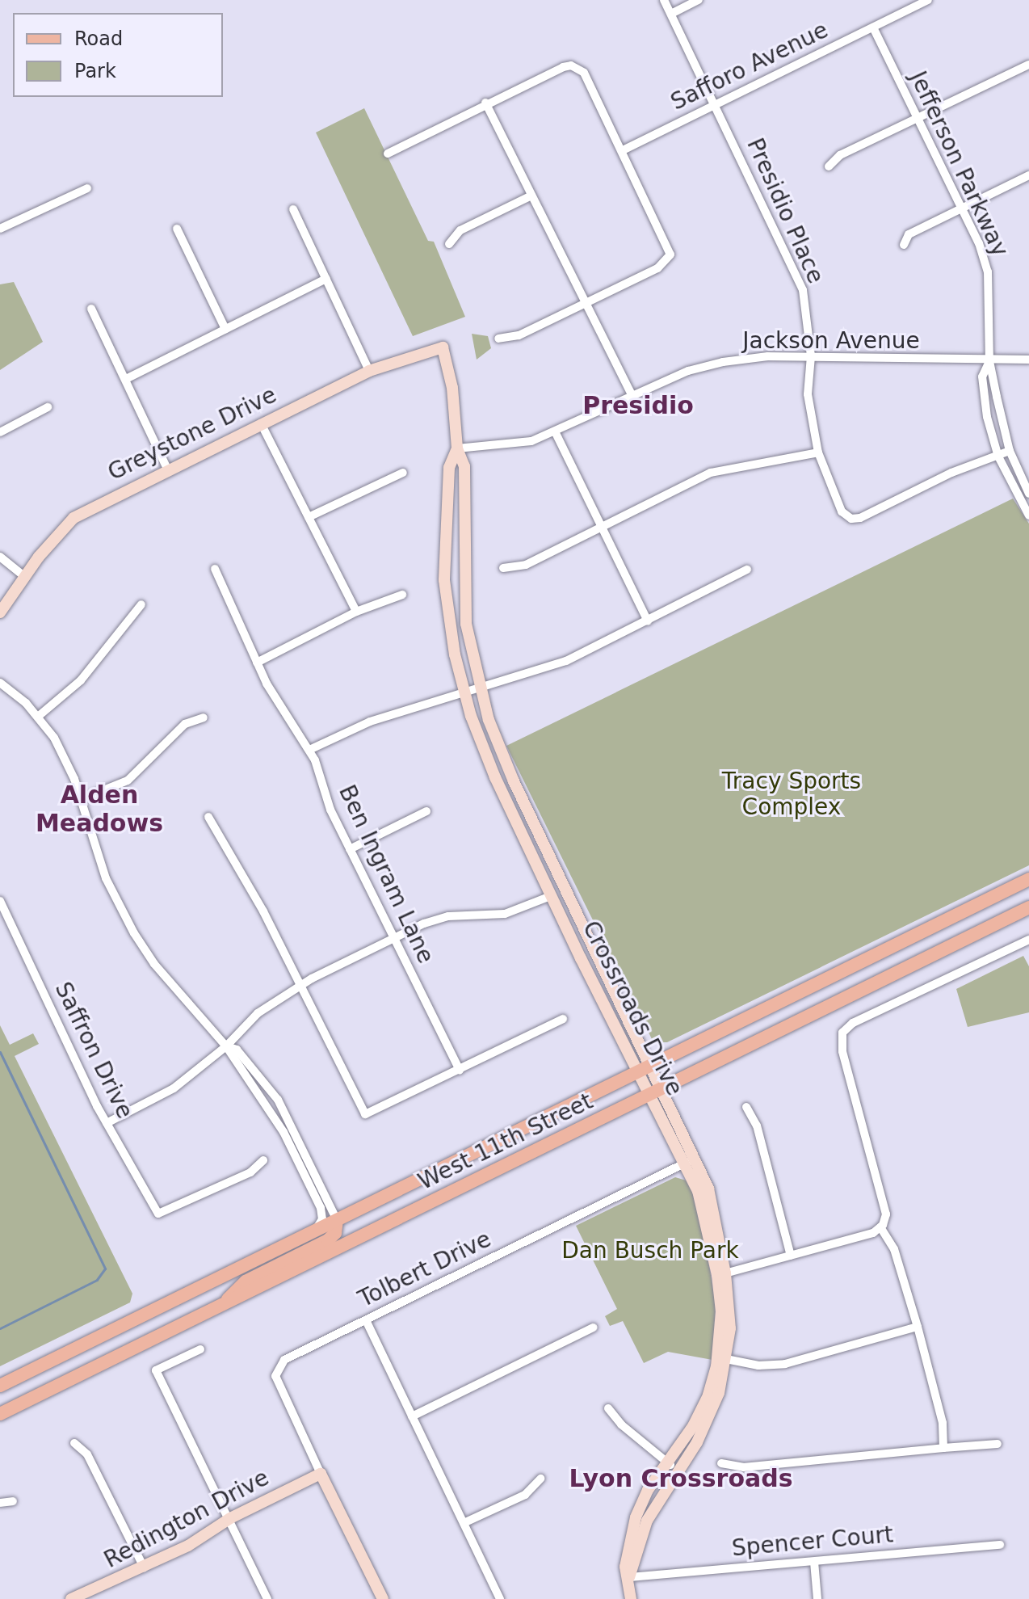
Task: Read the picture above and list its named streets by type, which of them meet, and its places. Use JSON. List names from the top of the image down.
{
  "streets": {
    "main road": ["West 11th Street"],
    "street": [
      "Safforo Avenue",
      "Jefferson Parkway",
      "Presidio Place",
      "Jackson Avenue",
      "Greystone Drive",
      "Ben Ingram Lane",
      "Crossroads Drive",
      "Saffron Drive",
      "Tolbert Drive",
      "Redington Drive",
      "Spencer Court"
    ]
  },
  "crossings": [
    ["Safforo Avenue", "Jefferson Parkway"],
    ["Safforo Avenue", "Presidio Place"],
    ["Jefferson Parkway", "Presidio Place"],
    ["Jefferson Parkway", "Jackson Avenue"],
    ["Presidio Place", "Jackson Avenue"],
    ["Jackson Avenue", "Crossroads Drive"],
    ["Greystone Drive", "Crossroads Drive"],
    ["Crossroads Drive", "West 11th Street"],
    ["Crossroads Drive", "Tolbert Drive"],
    ["Crossroads Drive", "Spencer Court"],
    ["Tolbert Drive", "Redington Drive"]
  ],
  "districts": ["Presidio", "Alden Meadows", "Lyon Crossroads"],
  "parks": ["Tracy Sports Complex", "Dan Busch Park"],
  "legend": ["Road", "Park"]
}
